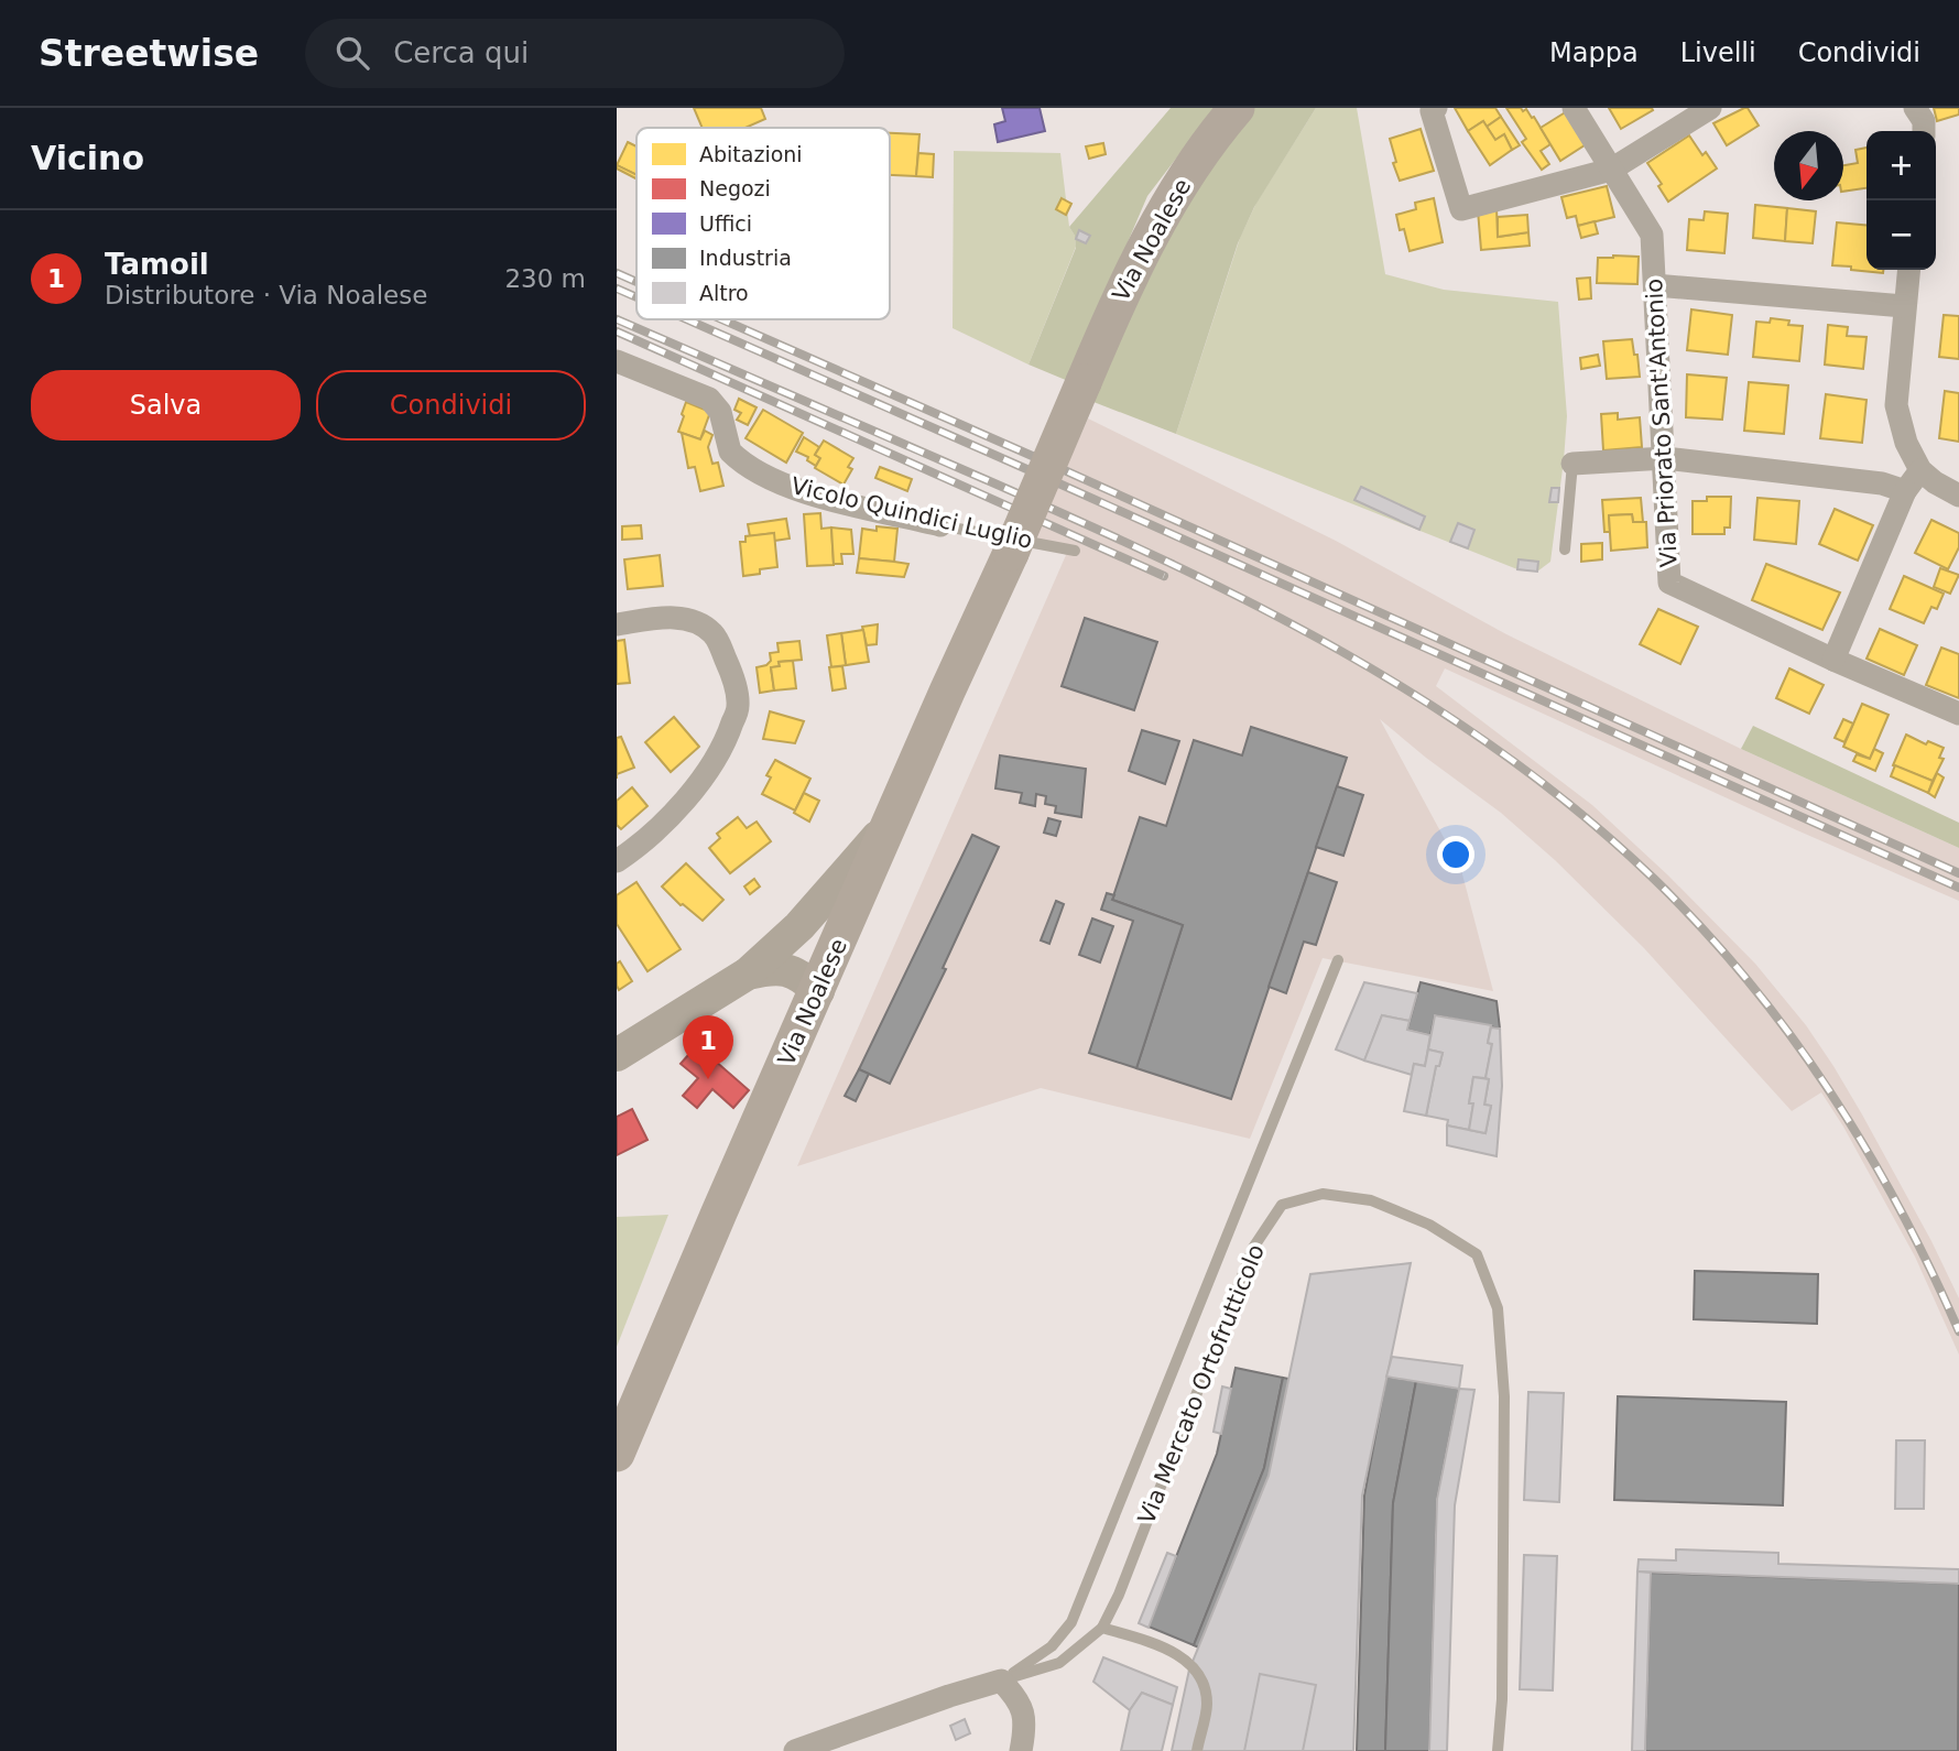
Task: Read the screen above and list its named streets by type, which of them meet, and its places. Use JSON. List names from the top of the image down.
{
  "streets": {
    "main road": ["Via Noalese"],
    "street": ["Via Priorato Sant'Antonio", "Vicolo Quindici Luglio", "Via Mercato Ortofrutticolo"]
  },
  "legend": [
    "Abitazioni",
    "Negozi",
    "Uffici",
    "Industria",
    "Altro"
  ],
  "north": "bottom",
  "page": {
    "header": "Streetwise",
    "search": "Cerca qui",
    "nav": ["Mappa", "Livelli", "Condividi"],
    "heading": "Vicino",
    "map_buttons": ["+", "−"],
    "list": [
      {
        "mark": "1",
        "name": "Tamoil",
        "note": "Distributore · Via Noalese",
        "value": "230 m"
      }
    ],
    "buttons": ["Salva", "Condividi"],
    "pins": "1"
  }
}
